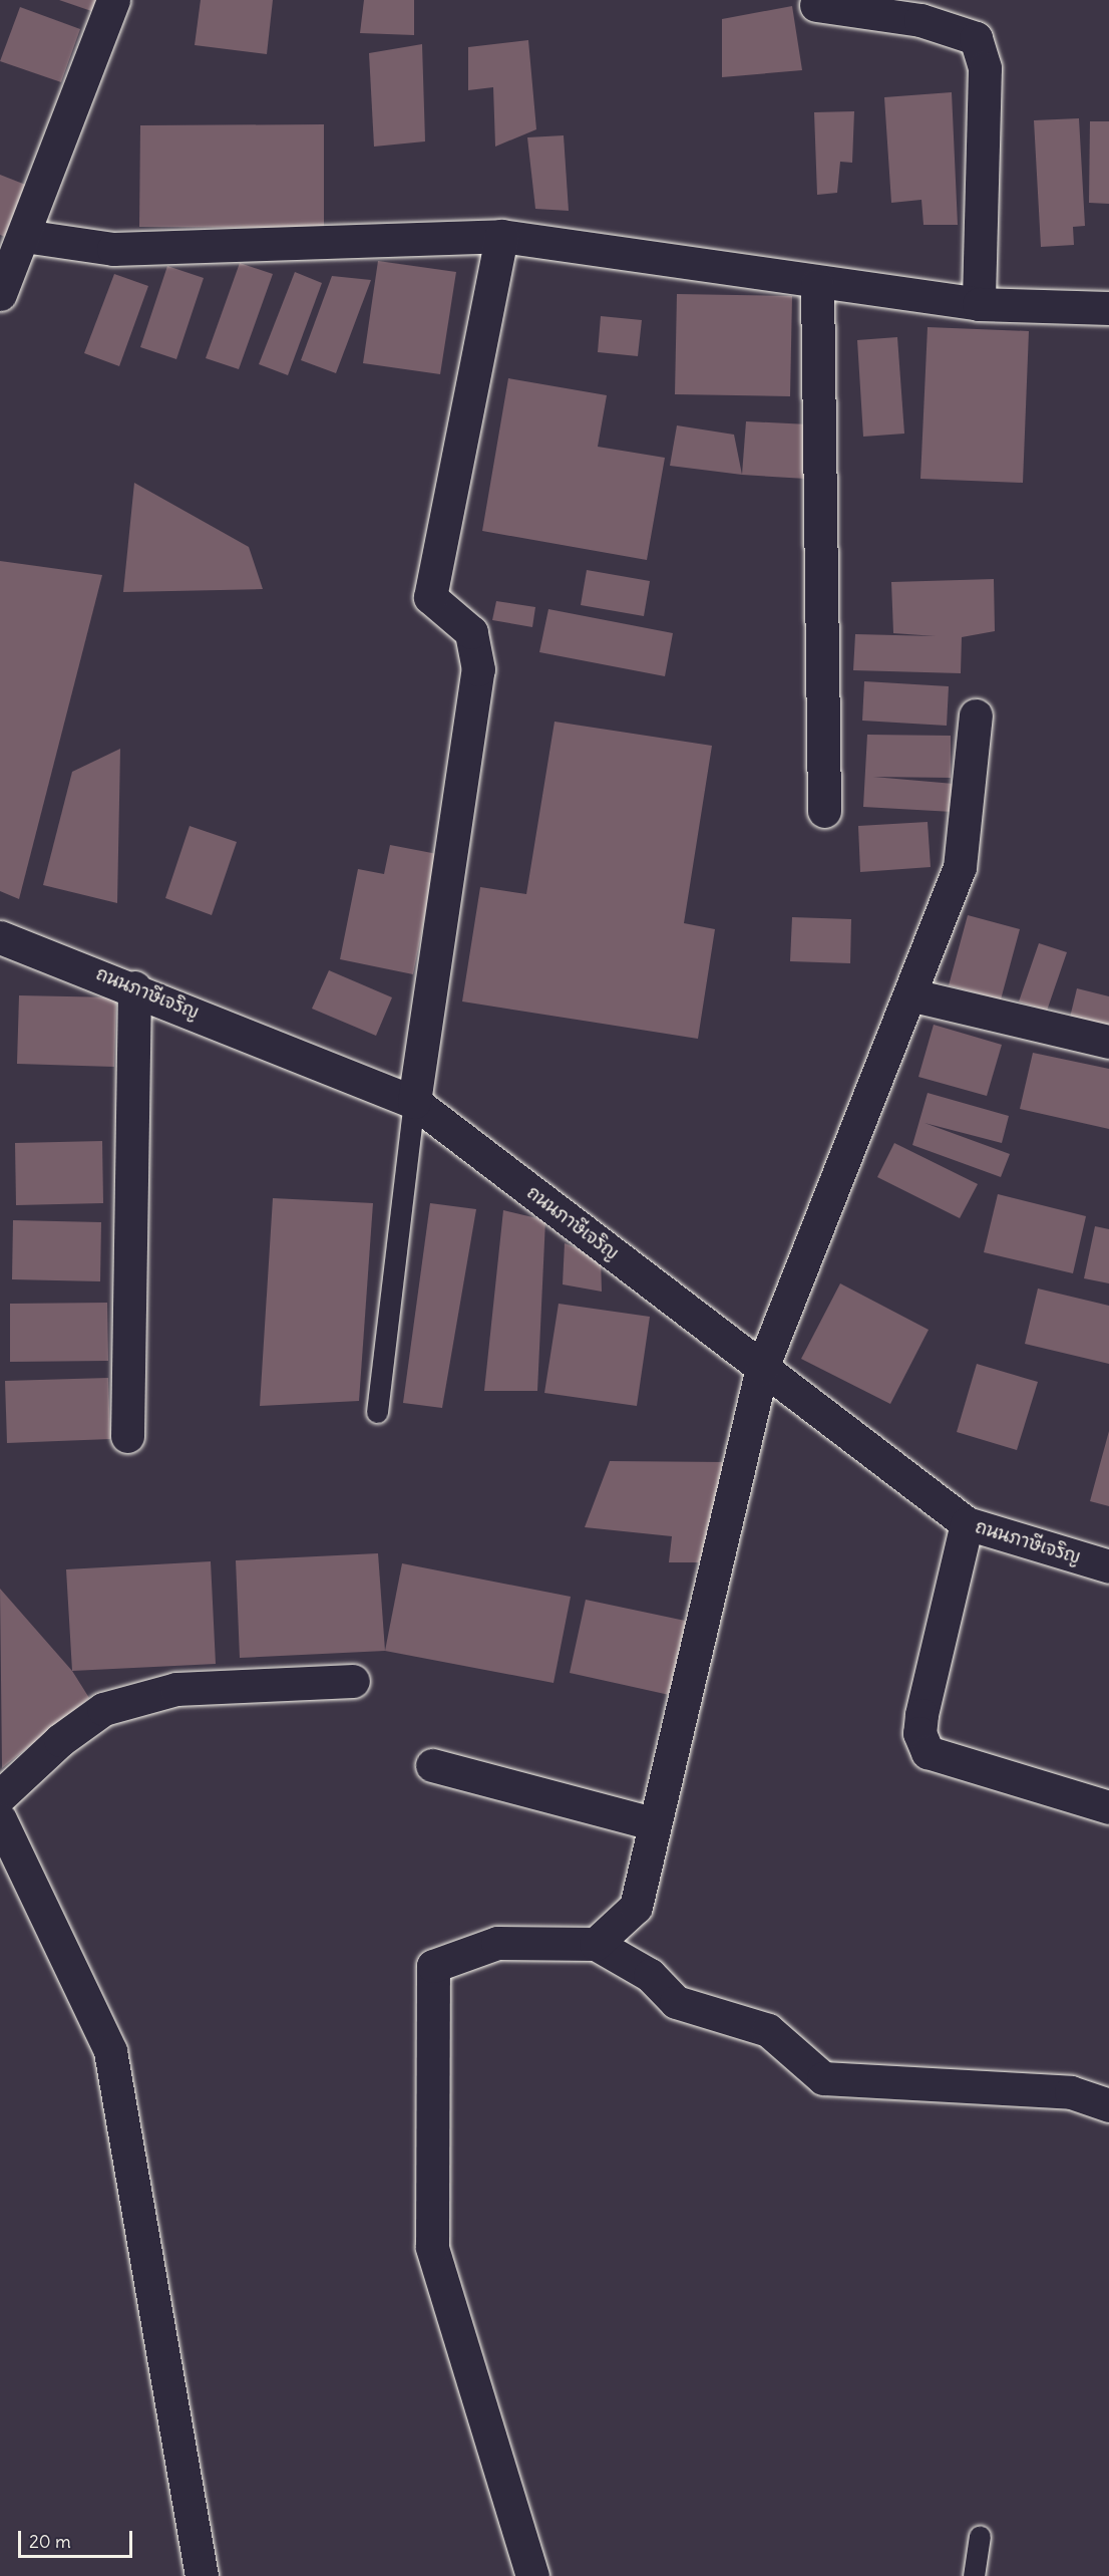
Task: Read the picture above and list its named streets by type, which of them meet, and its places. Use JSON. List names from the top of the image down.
{
  "streets": {
    "street": ["ถนนภาษีเจริญ"]
  },
  "scale_bar": "20 m"
}
